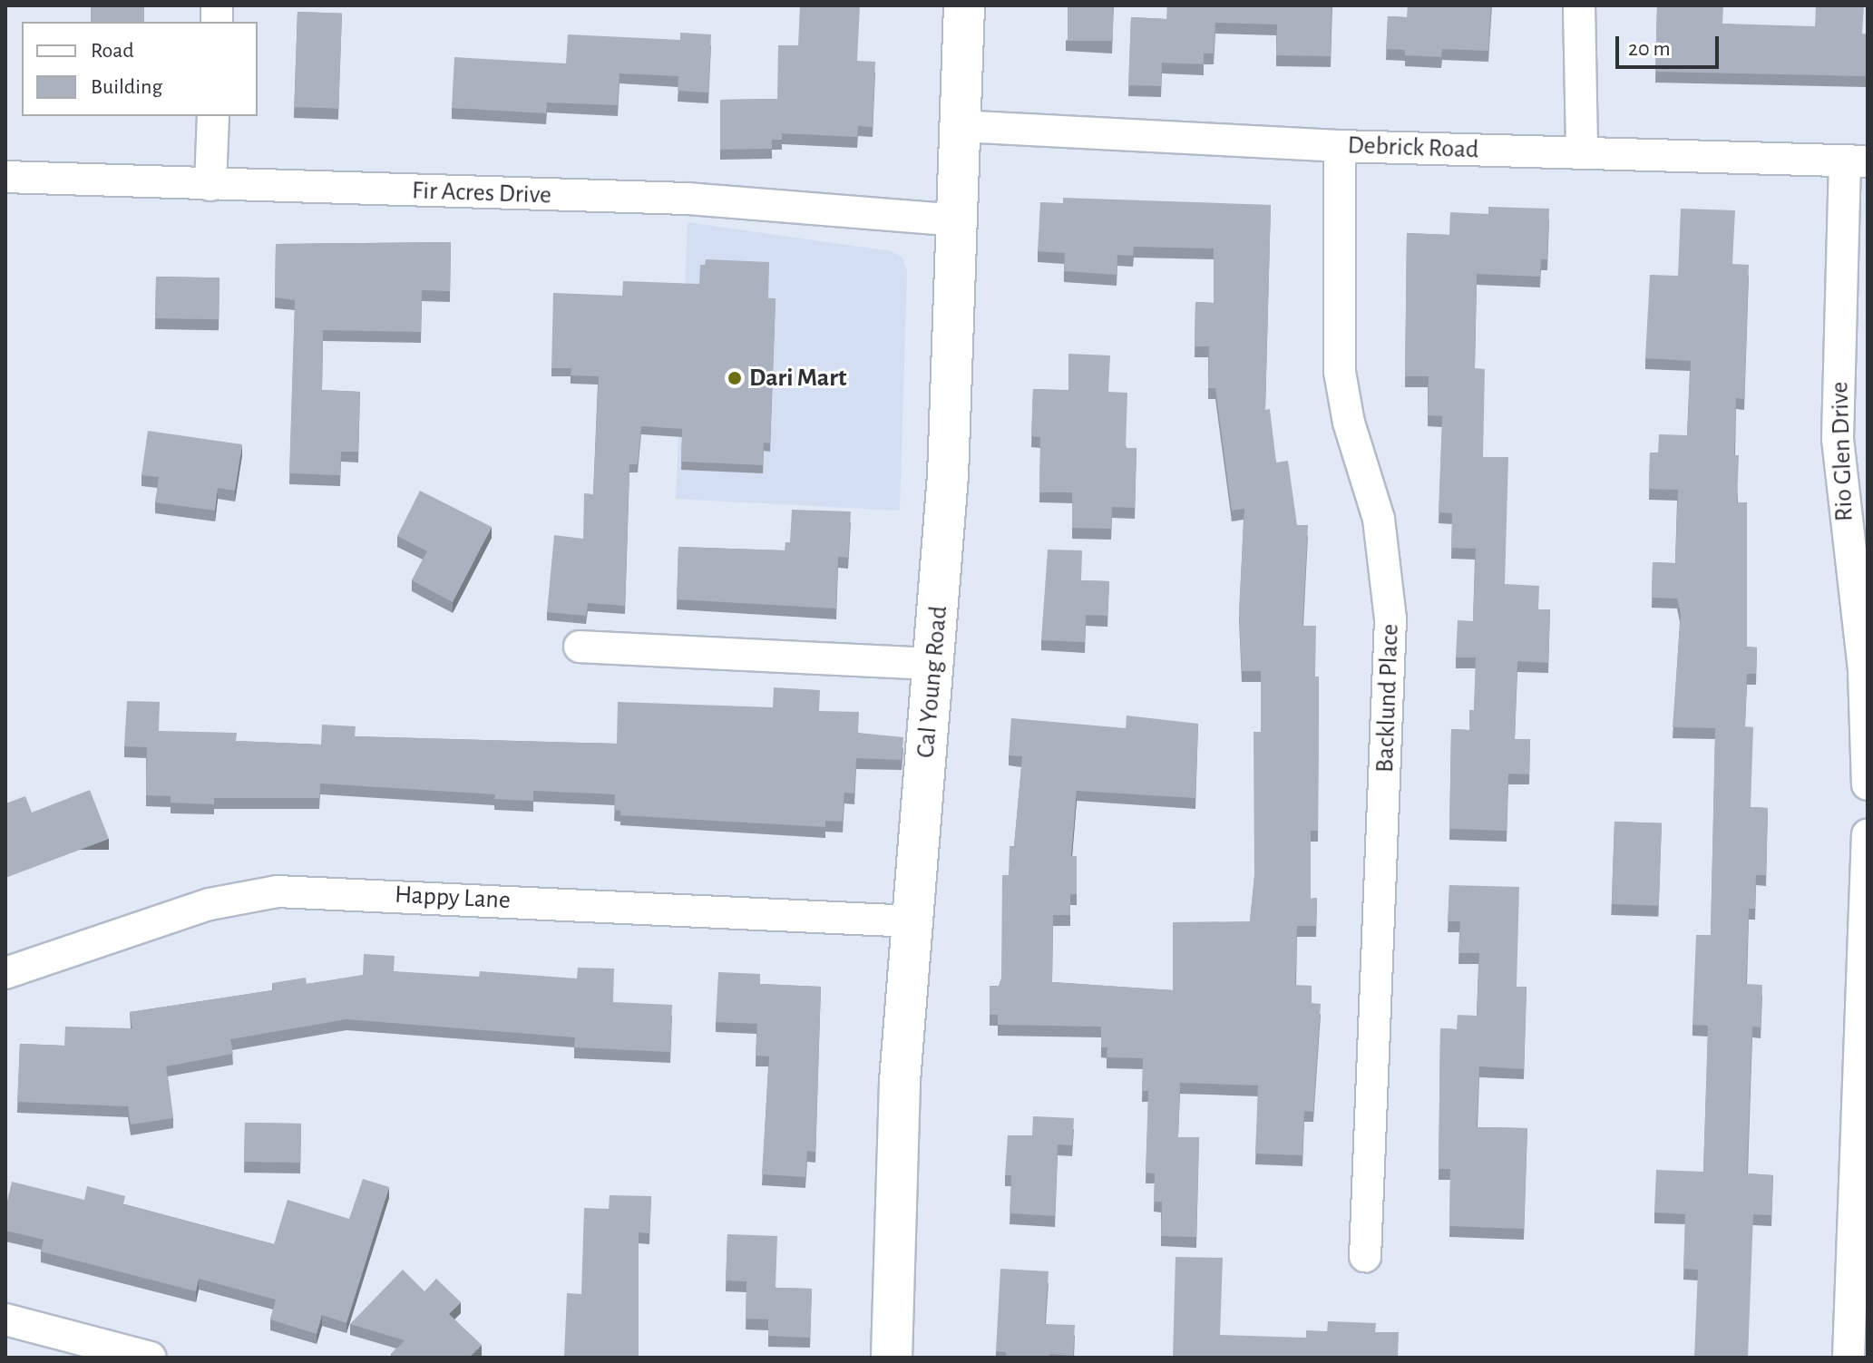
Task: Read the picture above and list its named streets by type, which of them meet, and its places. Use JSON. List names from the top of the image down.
{
  "streets": {
    "main road": ["Cal Young Road"],
    "street": [
      "Debrick Road",
      "Fir Acres Drive",
      "Rio Glen Drive",
      "Backlund Place",
      "Happy Lane"
    ]
  },
  "crossings": [
    ["Debrick Road", "Rio Glen Drive"],
    ["Debrick Road", "Cal Young Road"],
    ["Debrick Road", "Backlund Place"],
    ["Fir Acres Drive", "Cal Young Road"],
    ["Cal Young Road", "Happy Lane"]
  ],
  "places": ["Dari Mart"],
  "legend": ["Road", "Building"],
  "scale_bar": "20 m"
}
